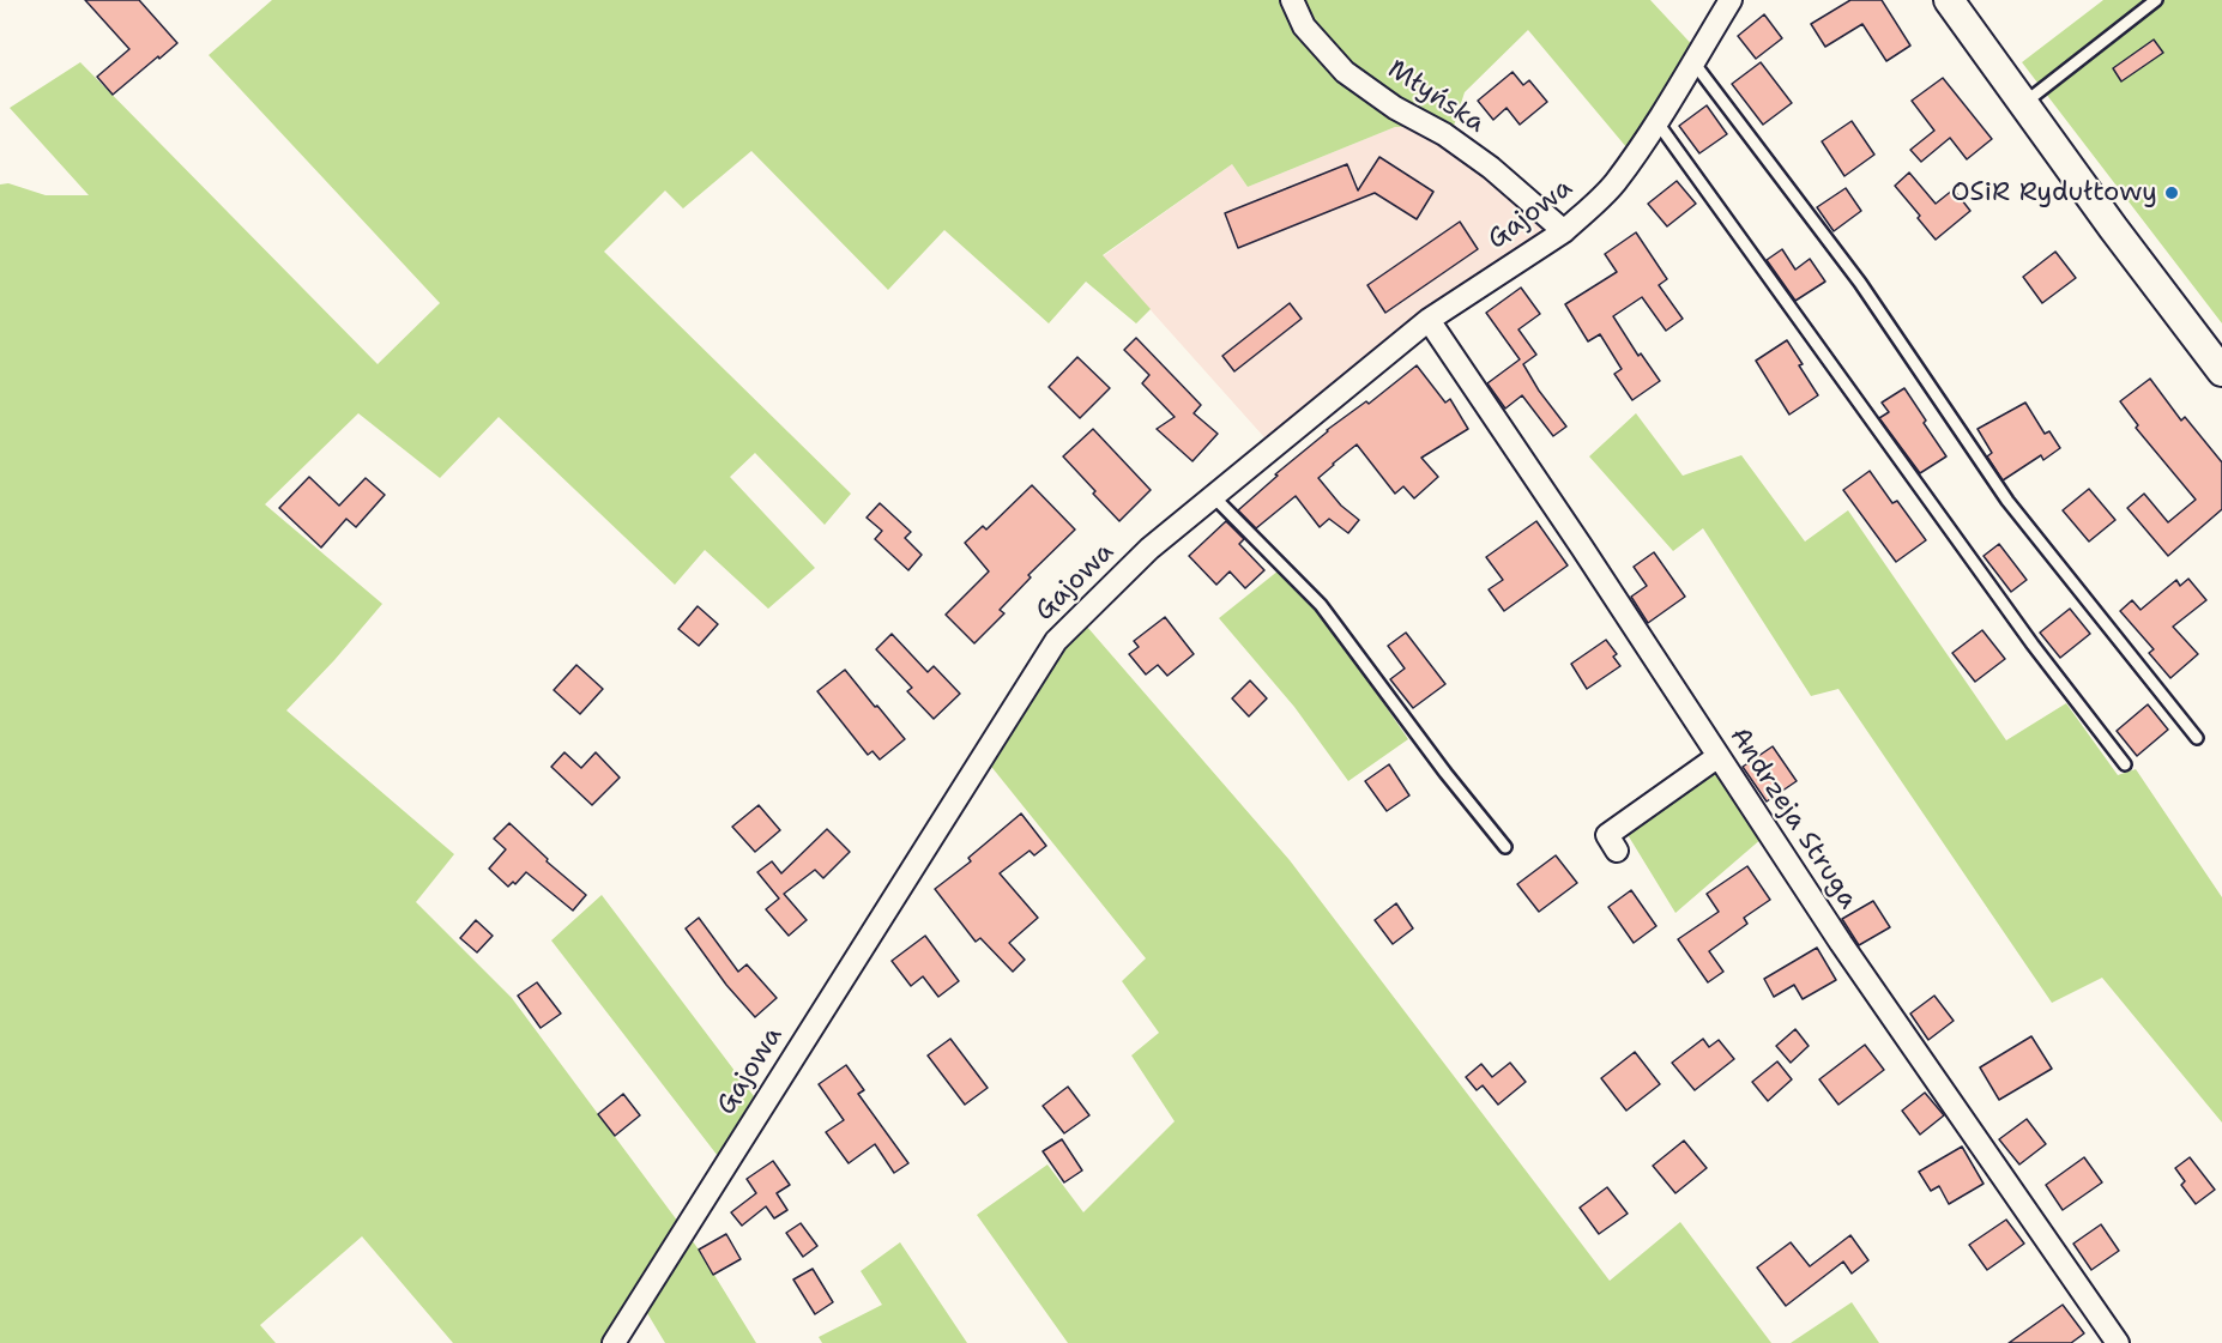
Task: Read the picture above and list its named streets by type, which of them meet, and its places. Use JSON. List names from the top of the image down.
{
  "streets": {
    "street": ["Młyńska", "Gajowa", "Andrzeja Struga"]
  },
  "crossings": [
    ["Młyńska", "Gajowa"],
    ["Gajowa", "Andrzeja Struga"]
  ],
  "places": ["OSiR Rydułtowy"]
}
